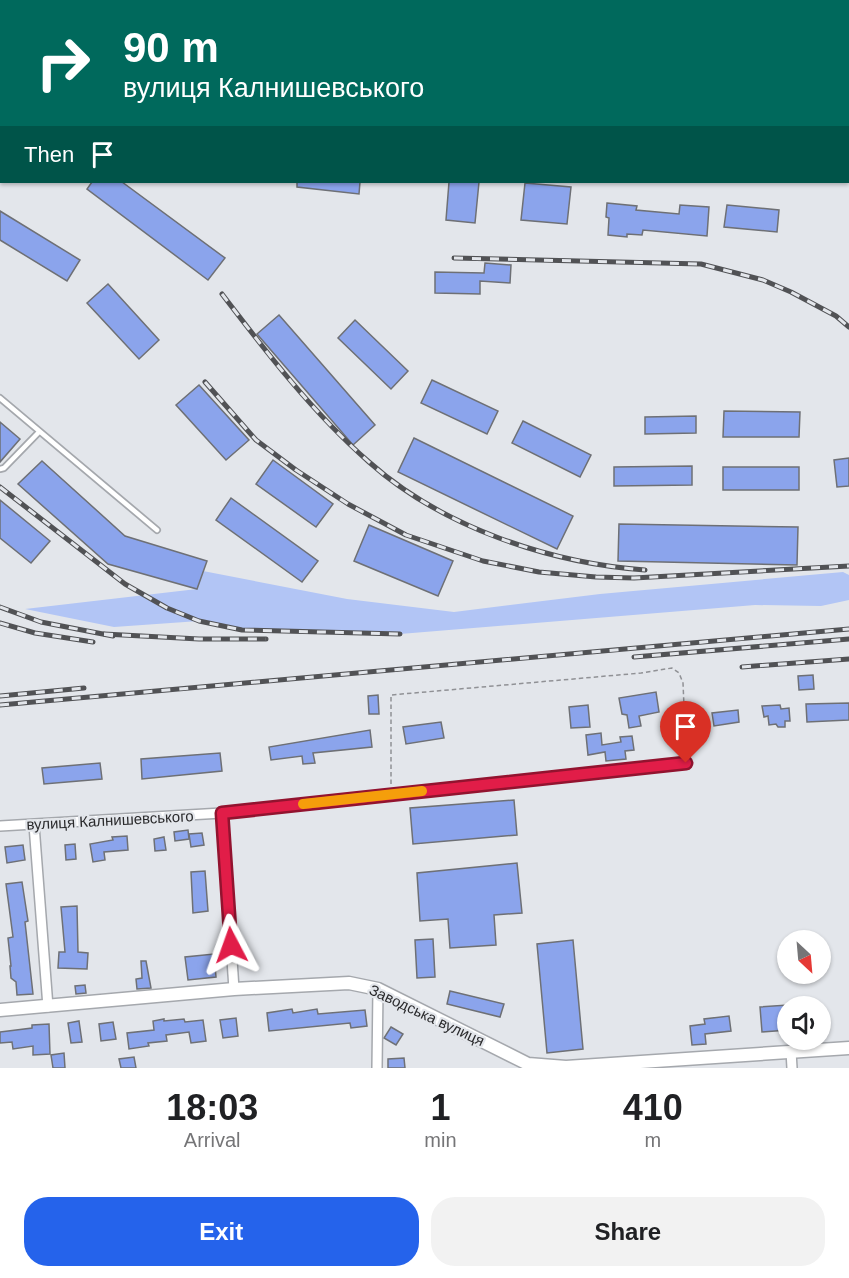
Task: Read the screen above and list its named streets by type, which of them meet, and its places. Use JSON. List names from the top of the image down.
{
  "streets": {
    "street": ["вулиця Калнишевського", "Заводська вулиця"]
  },
  "north": "bottom right",
  "page": {
    "turn": ["90 m", "вулиця Калнишевського"],
    "then": "Then",
    "eta": [
      "18:03",
      "Arrival",
      "1",
      "min",
      "410",
      "m"
    ],
    "buttons": ["Exit", "Share"]
  }
}
